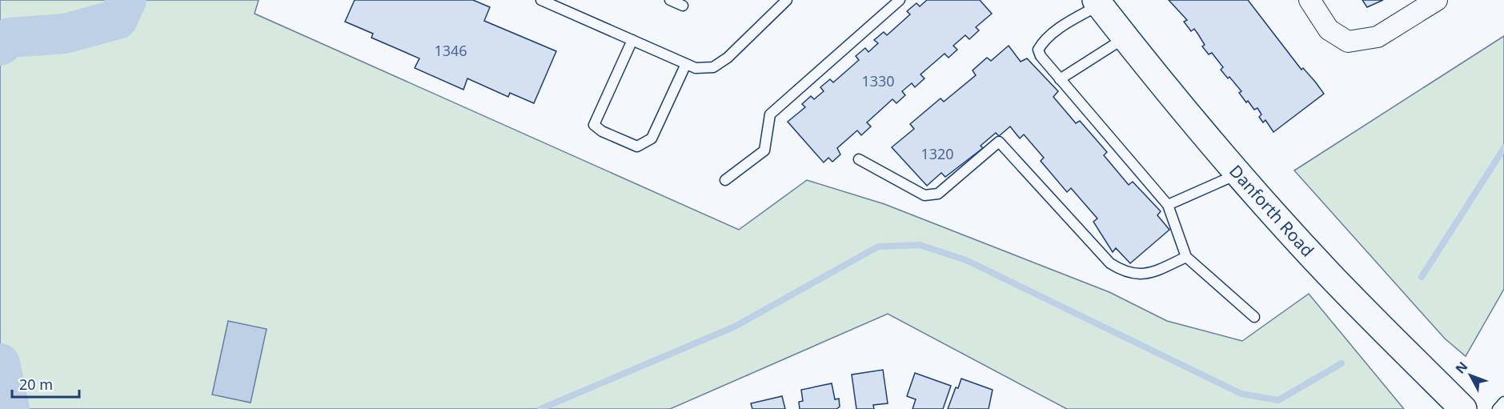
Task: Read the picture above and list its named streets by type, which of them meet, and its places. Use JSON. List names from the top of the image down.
{
  "streets": {
    "main road": ["Danforth Road"]
  },
  "house_numbers": ["1346", "1330", "1320"],
  "scale_bar": "20 m",
  "north": "top left"
}
